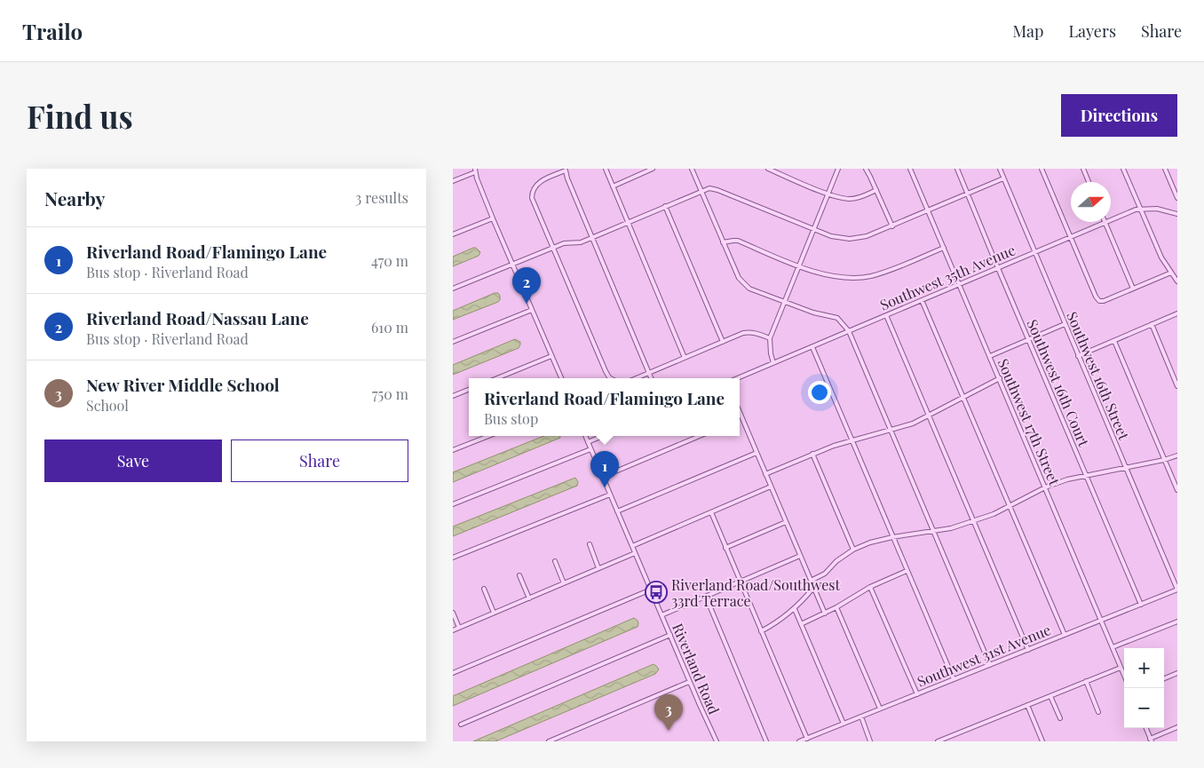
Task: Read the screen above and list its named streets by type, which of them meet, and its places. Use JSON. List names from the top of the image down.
{
  "streets": {
    "street": [
      "Southwest 35th Avenue",
      "Southwest 16th Street",
      "Southwest 16th Court",
      "Southwest 17th Street",
      "Southwest 31st Avenue",
      "Riverland Road"
    ]
  },
  "crossings": [
    ["Southwest 35th Avenue", "Southwest 16th Street"],
    ["Southwest 35th Avenue", "Southwest 16th Court"],
    ["Southwest 35th Avenue", "Southwest 17th Street"],
    ["Southwest 16th Street", "Southwest 31st Avenue"],
    ["Southwest 16th Court", "Southwest 31st Avenue"],
    ["Southwest 17th Street", "Southwest 31st Avenue"]
  ],
  "places": {
    "bus stop": ["Riverland Road/Southwest 33rd Terrace"]
  },
  "north": "right",
  "page": {
    "header": "Trailo",
    "nav": ["Map", "Layers", "Share"],
    "buttons": [
      "Directions",
      ["Save", "Share"]
    ],
    "title": "Find us",
    "heading": ["Nearby", "3 results"],
    "list": [
      {
        "mark": "1",
        "name": "Riverland Road/Flamingo Lane",
        "note": "Bus stop · Riverland Road",
        "value": "470 m"
      },
      {
        "mark": "2",
        "name": "Riverland Road/Nassau Lane",
        "note": "Bus stop · Riverland Road",
        "value": "610 m"
      },
      {
        "mark": "3",
        "name": "New River Middle School",
        "note": "School",
        "value": "750 m"
      }
    ],
    "pins": ["2", "1", "3"],
    "popup": ["Riverland Road/Flamingo Lane", "Bus stop"],
    "map_buttons": ["+", "−"]
  }
}
